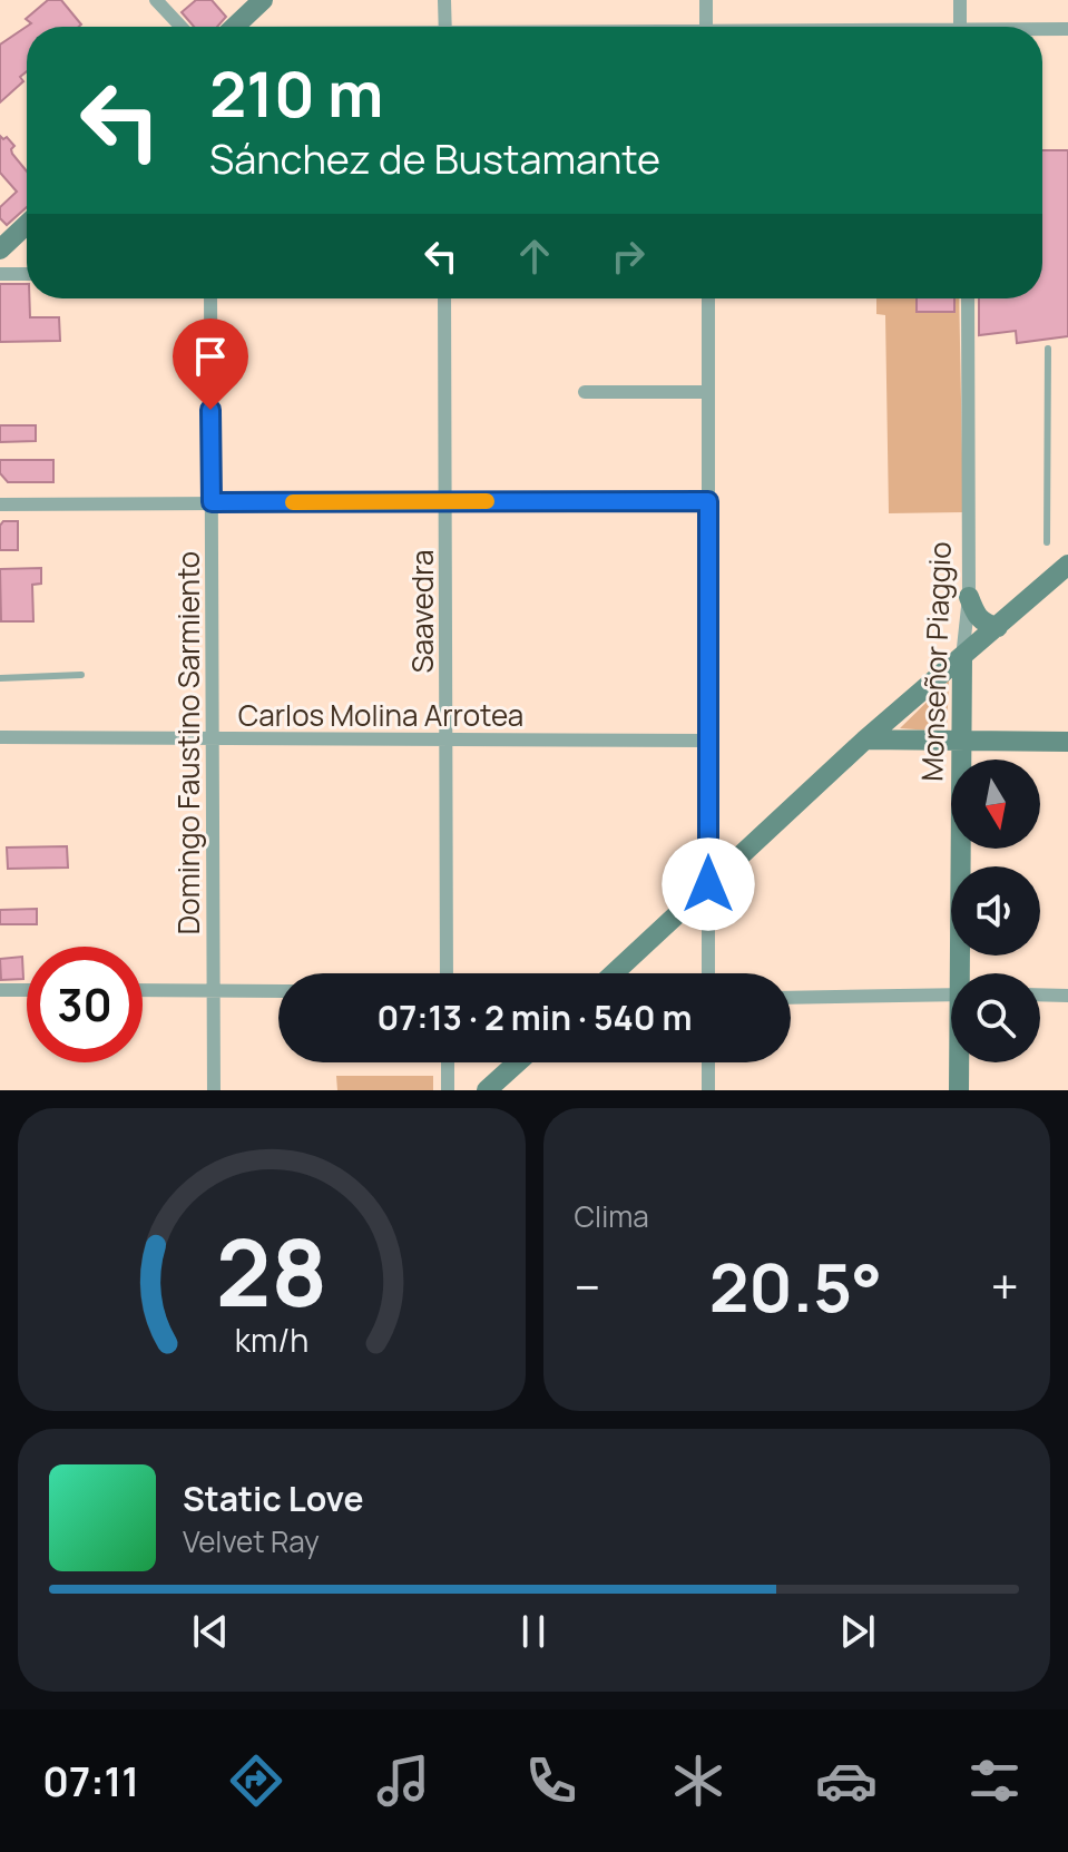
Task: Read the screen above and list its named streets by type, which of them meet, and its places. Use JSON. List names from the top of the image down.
{
  "streets": {
    "street": [
      "Saavedra",
      "Monseñor Piaggio",
      "Carlos Molina Arrotea",
      "Domingo Faustino Sarmiento"
    ]
  },
  "crossings": [
    ["Saavedra", "Carlos Molina Arrotea"],
    ["Carlos Molina Arrotea", "Domingo Faustino Sarmiento"]
  ],
  "north": "bottom",
  "page": {
    "turn": ["210 m", "Sánchez de Bustamante"],
    "limit": "30",
    "trip": "07:13 · 2 min · 540 m",
    "tile": "Clima",
    "heat": ["−", "20.5°", "+"],
    "song": ["Static Love", "Velvet Ray"],
    "tabs": "07:11",
    "gauge": ["28", "km/h"]
  }
}
